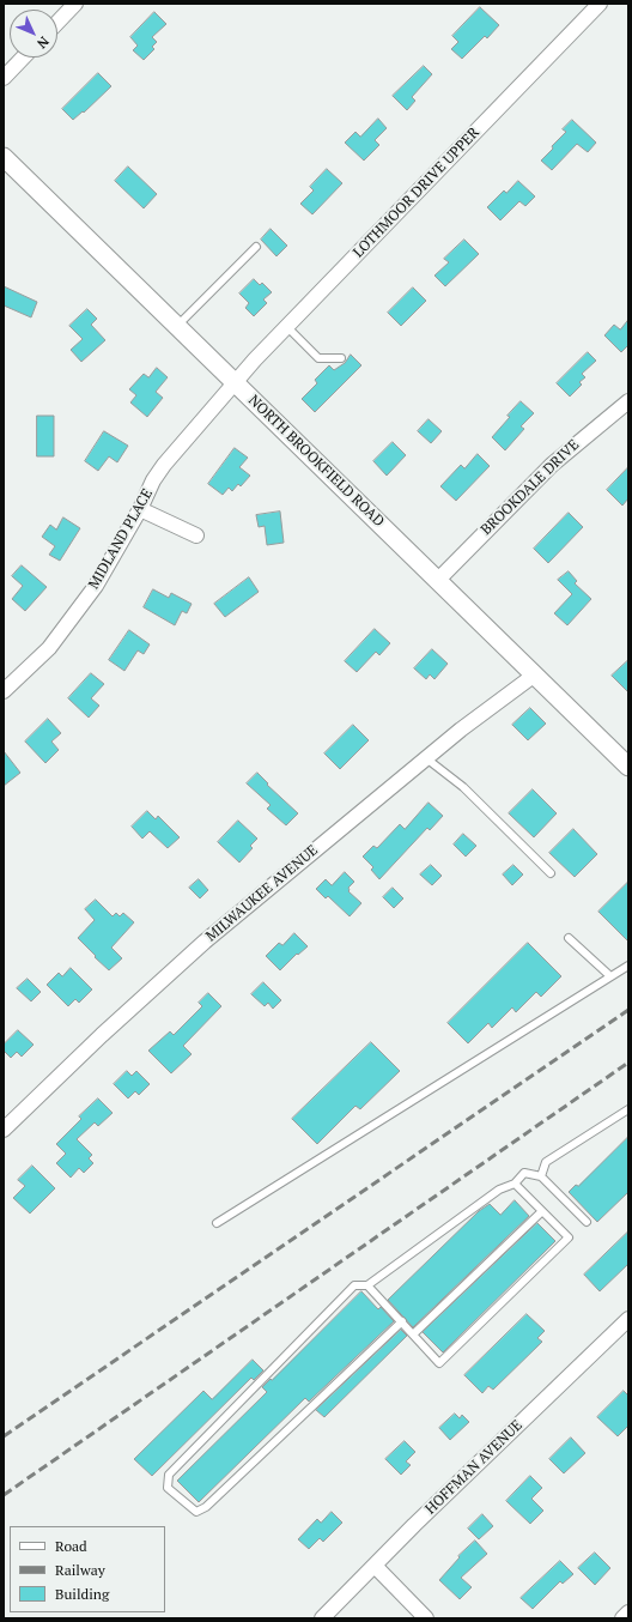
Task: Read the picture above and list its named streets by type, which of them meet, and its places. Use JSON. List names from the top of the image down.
{
  "streets": {
    "street": [
      "LOTHMOOR DRIVE UPPER",
      "NORTH BROOKFIELD ROAD",
      "BROOKDALE DRIVE",
      "MIDLAND PLACE",
      "MILWAUKEE AVENUE",
      "HOFFMAN AVENUE"
    ]
  },
  "crossings": [
    ["LOTHMOOR DRIVE UPPER", "NORTH BROOKFIELD ROAD"],
    ["LOTHMOOR DRIVE UPPER", "MIDLAND PLACE"],
    ["NORTH BROOKFIELD ROAD", "BROOKDALE DRIVE"],
    ["NORTH BROOKFIELD ROAD", "MIDLAND PLACE"],
    ["NORTH BROOKFIELD ROAD", "MILWAUKEE AVENUE"]
  ],
  "legend": ["Road", "Railway", "Building"],
  "north": "bottom right"
}
